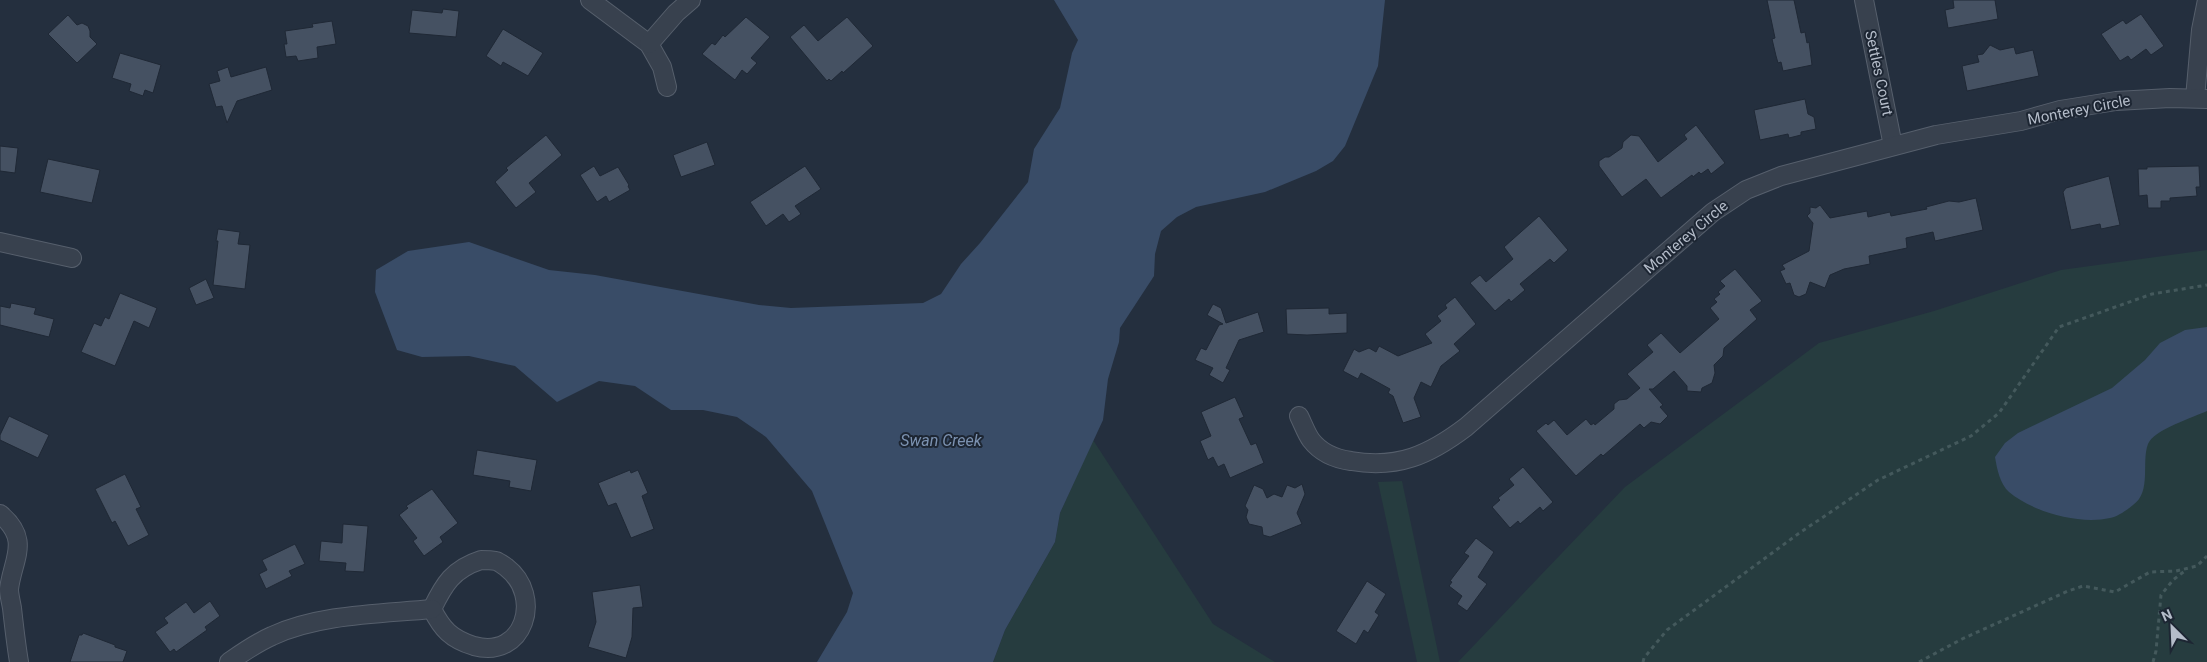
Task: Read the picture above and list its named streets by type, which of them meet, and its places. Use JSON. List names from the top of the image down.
{
  "streets": {
    "street": ["Settles Court", "Monterey Circle"]
  },
  "crossings": [
    ["Settles Court", "Monterey Circle"]
  ],
  "water": ["Swan Creek"],
  "north": "top left"
}
